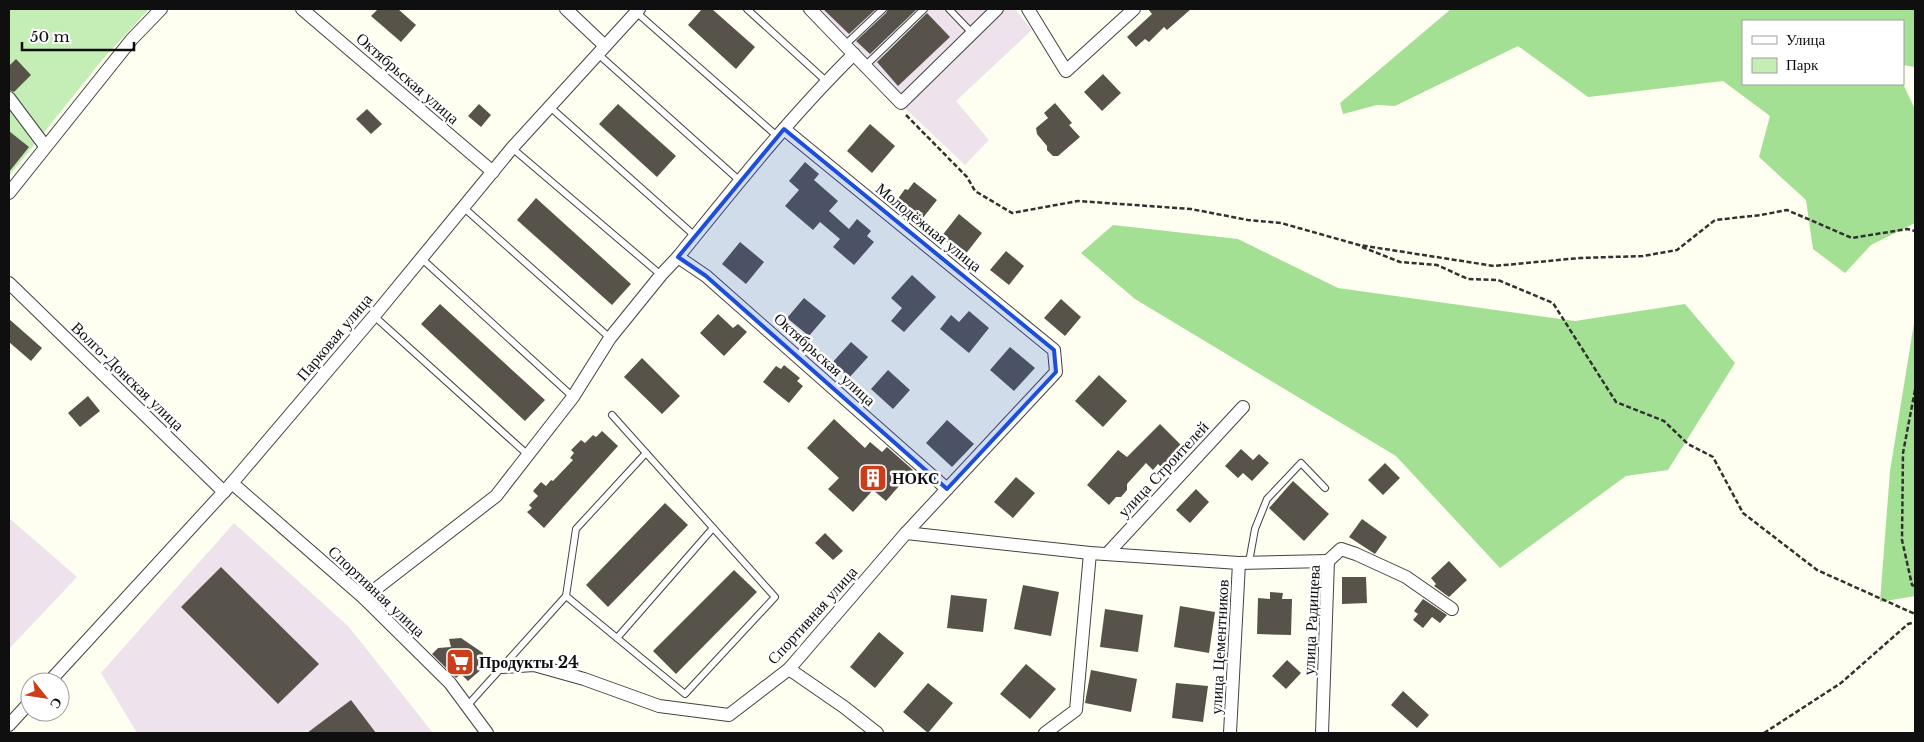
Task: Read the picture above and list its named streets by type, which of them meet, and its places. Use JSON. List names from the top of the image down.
{
  "streets": {
    "street": [
      "Октябрьская улица",
      "Молодёжная улица",
      "Парковая улица",
      "Волго-Донская улица",
      "улица Строителей",
      "Спортивная улица",
      "улица Радищева",
      "улица Цементников"
    ]
  },
  "crossings": [
    ["Октябрьская улица", "Парковая улица"],
    ["Октябрьская улица", "Спортивная улица"],
    ["Молодёжная улица", "Спортивная улица"],
    ["Парковая улица", "Волго-Донская улица"],
    ["Парковая улица", "Спортивная улица"],
    ["Волго-Донская улица", "Спортивная улица"]
  ],
  "places": {
    "building": ["НОКС"],
    "supermarket": ["Продукты 24"]
  },
  "legend": ["Улица", "Парк"],
  "scale_bar": "50 m",
  "north": "bottom right"
}
